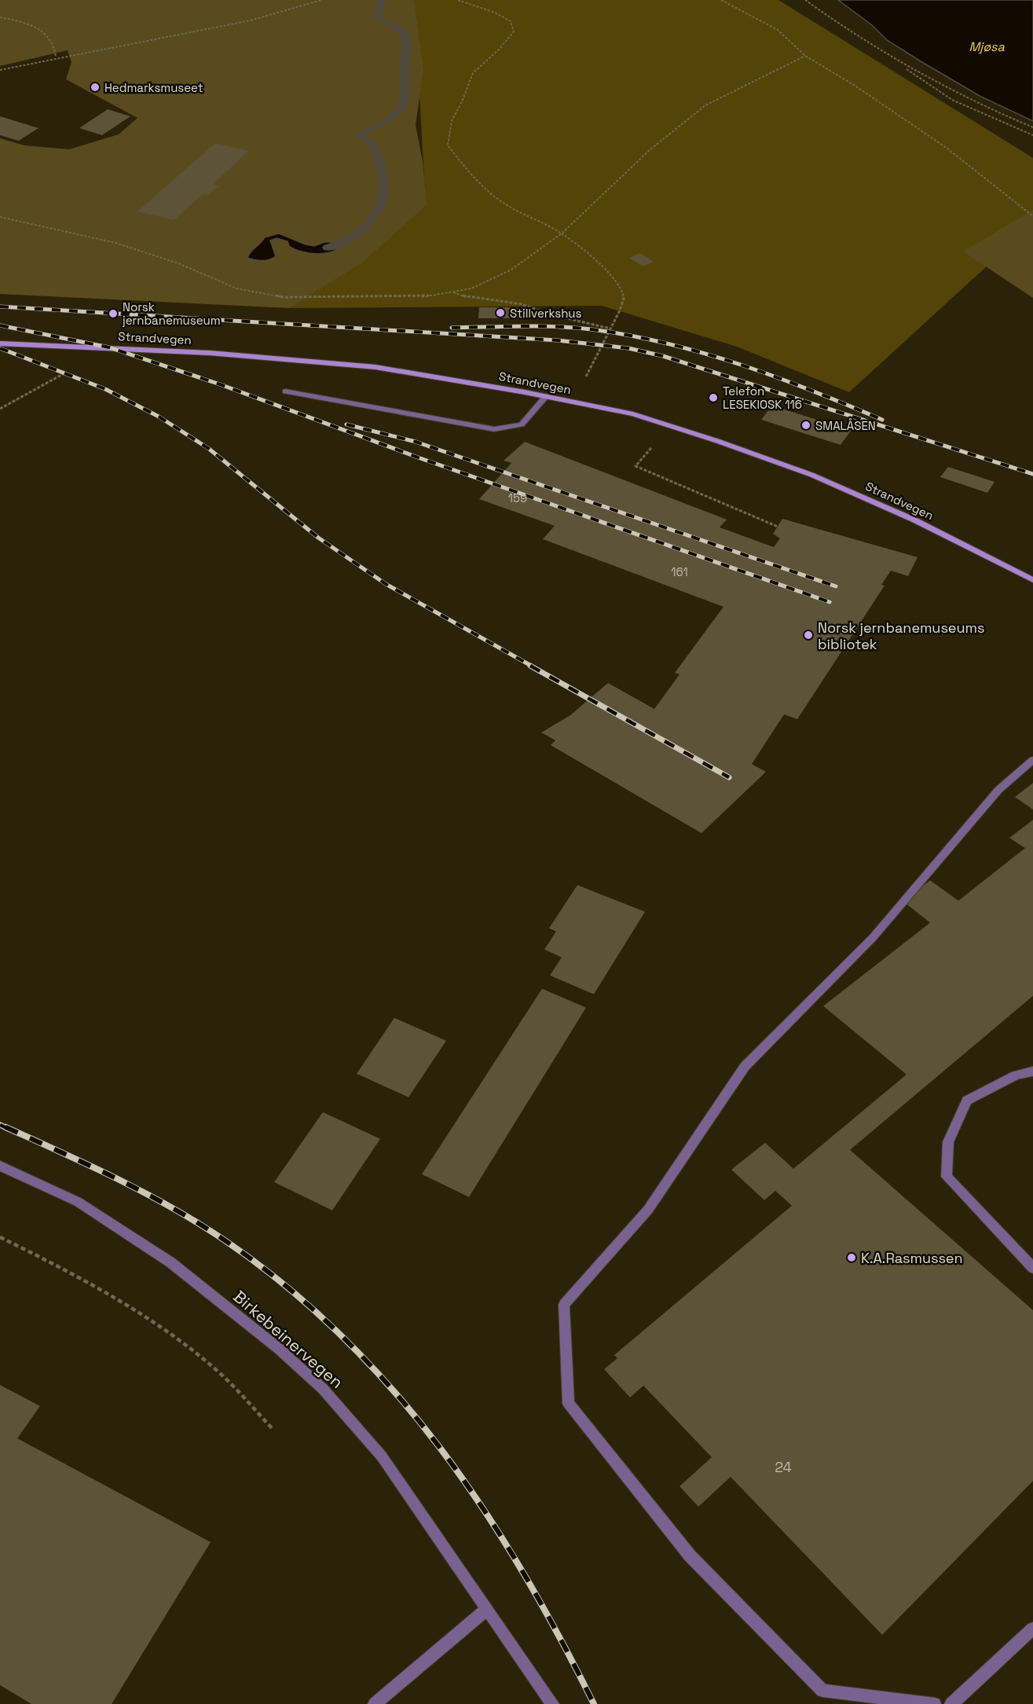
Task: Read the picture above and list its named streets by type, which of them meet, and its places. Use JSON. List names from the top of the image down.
{
  "streets": {
    "main road": ["Strandvegen"],
    "street": ["Birkebeinervegen"]
  },
  "water": ["Mjøsa"],
  "places": [
    "Hedmarksmuseet",
    "Stillverkshus",
    "Norsk jernbanemuseum",
    "Telefon LESEKIOSK 116",
    "SMALÅSEN",
    "Norsk jernbanemuseums bibliotek",
    "K.A.Rasmussen"
  ],
  "house_numbers": ["159", "161", "24"]
}
